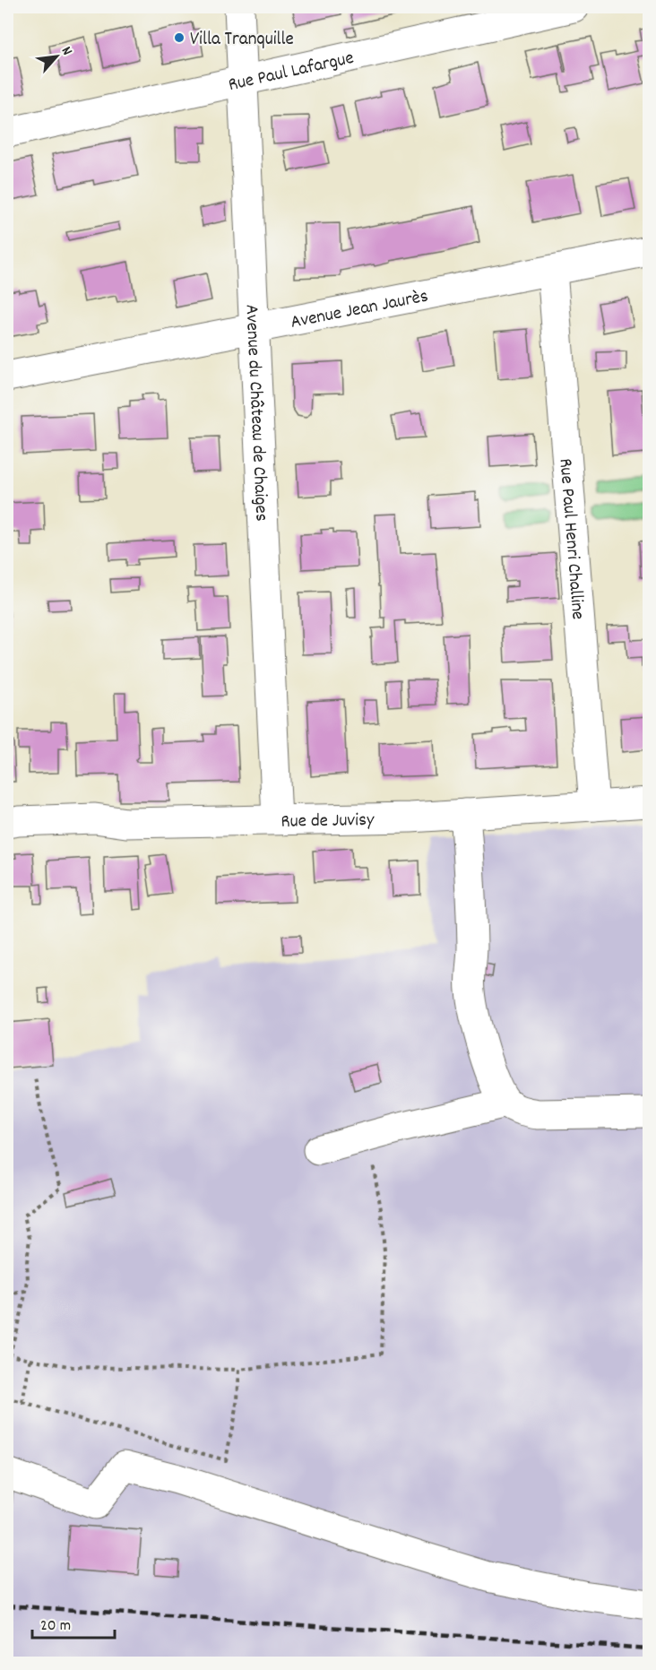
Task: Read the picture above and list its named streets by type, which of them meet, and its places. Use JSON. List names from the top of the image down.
{
  "streets": {
    "street": [
      "Rue Paul Lafargue",
      "Avenue Jean Jaurès",
      "Avenue du Château de Chaiges",
      "Rue Paul Henri Challine",
      "Rue de Juvisy"
    ]
  },
  "crossings": [
    ["Rue Paul Lafargue", "Avenue du Château de Chaiges"],
    ["Avenue Jean Jaurès", "Avenue du Château de Chaiges"],
    ["Avenue Jean Jaurès", "Rue Paul Henri Challine"],
    ["Avenue du Château de Chaiges", "Rue de Juvisy"],
    ["Rue Paul Henri Challine", "Rue de Juvisy"]
  ],
  "places": ["Villa Tranquille"],
  "scale_bar": "20 m",
  "north": "top right"
}
